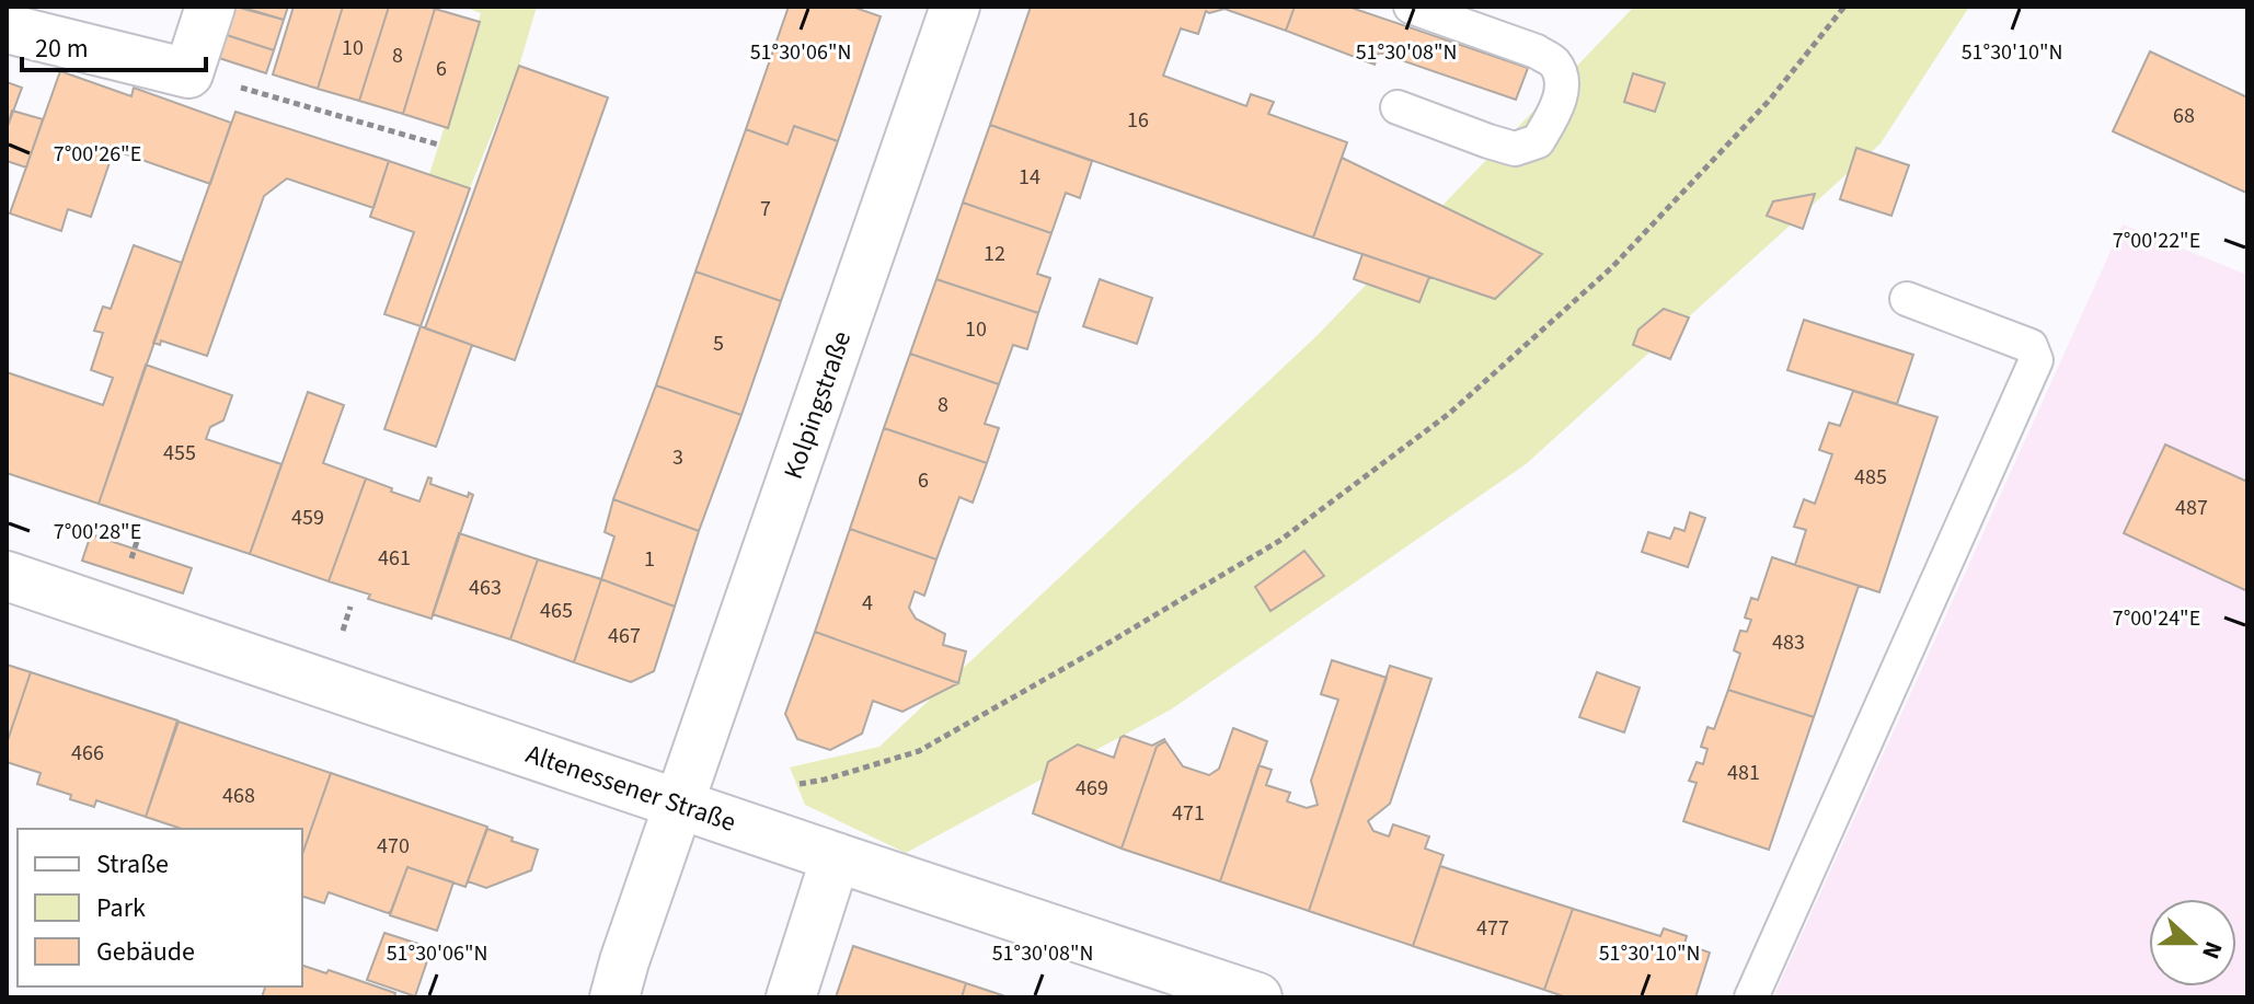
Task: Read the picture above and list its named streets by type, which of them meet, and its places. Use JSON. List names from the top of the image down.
{
  "streets": {
    "street": ["Kolpingstraße", "Altenessener Straße"]
  },
  "crossings": [
    ["Kolpingstraße", "Altenessener Straße"]
  ],
  "house_numbers": [
    "10",
    "8",
    "6",
    "68",
    "16",
    "14",
    "7",
    "12",
    "10",
    "5",
    "8",
    "455",
    "3",
    "485",
    "6",
    "487",
    "459",
    "461",
    "1",
    "463",
    "4",
    "465",
    "467",
    "483",
    "466",
    "481",
    "469",
    "468",
    "471",
    "470",
    "477"
  ],
  "legend": ["Straße", "Park", "Gebäude"],
  "scale_bar": "20 m",
  "north": "right",
  "coordinates": [
    "51°30'06\"N",
    "51°30'08\"N",
    "51°30'10\"N",
    "7°00'26\"E",
    "7°00'22\"E",
    "7°00'28\"E",
    "7°00'24\"E"
  ]
}
